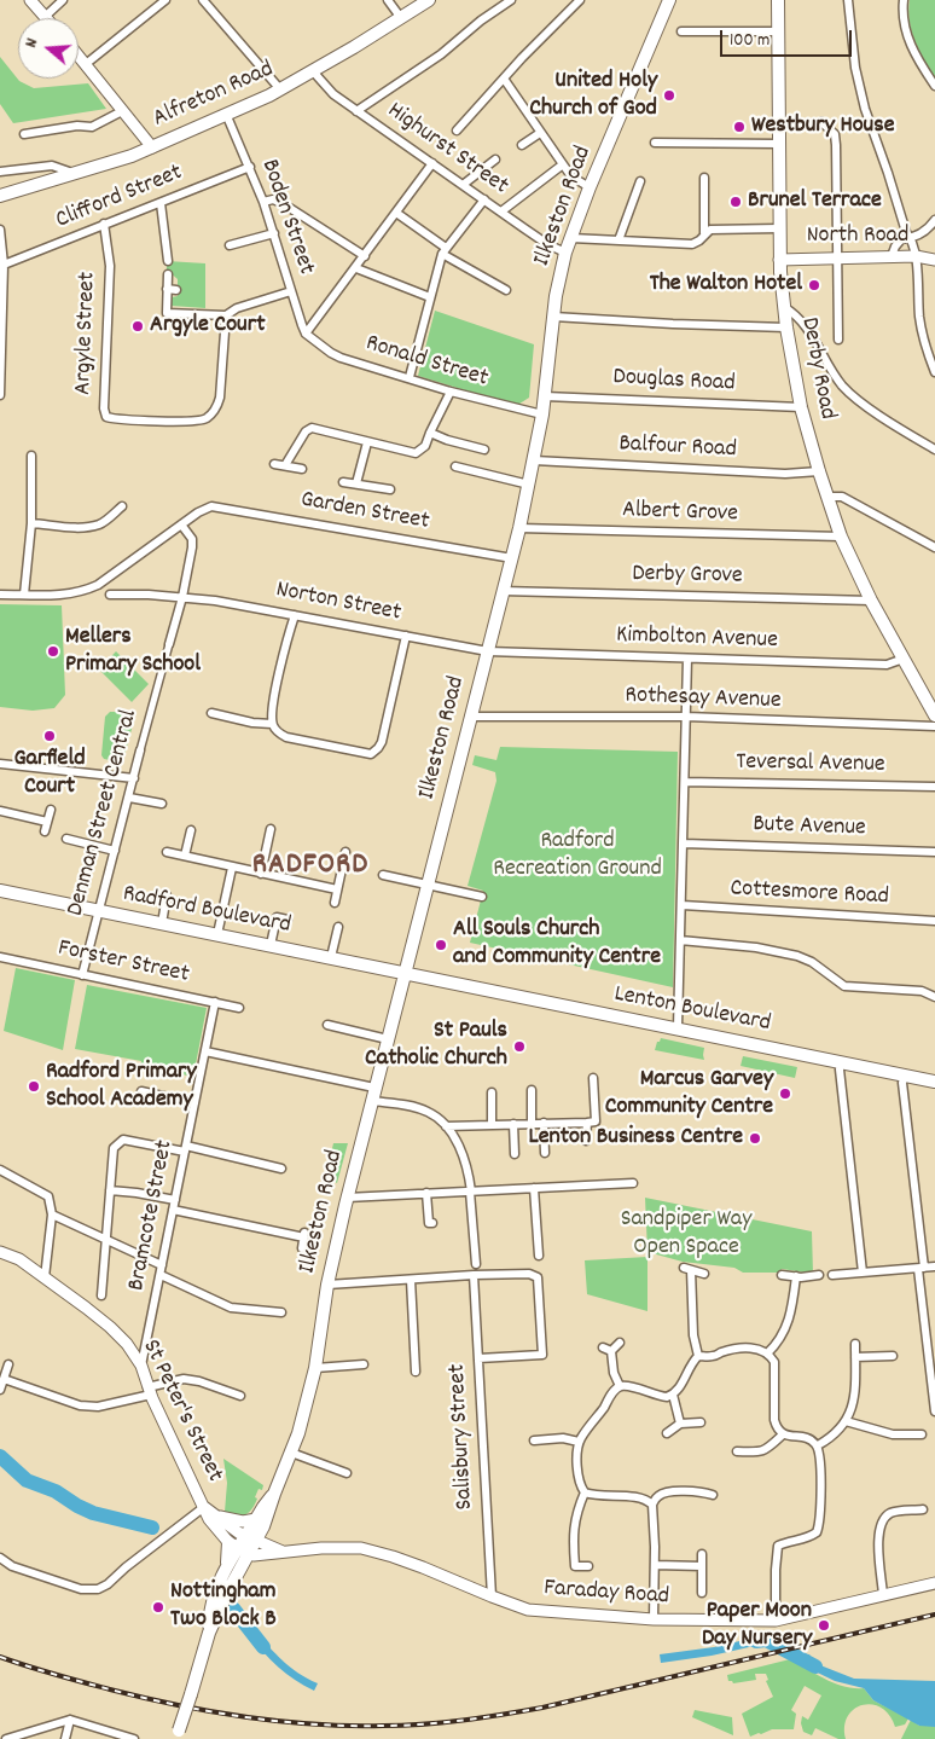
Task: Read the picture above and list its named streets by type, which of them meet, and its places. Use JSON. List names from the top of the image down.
{
  "streets": {
    "main road": [
      "Alfreton Road",
      "Ilkeston Road",
      "Derby Road",
      "Radford Boulevard",
      "Lenton Boulevard"
    ],
    "street": [
      "Highurst Street",
      "Clifford Street",
      "Boden Street",
      "North Road",
      "Argyle Street",
      "Ronald Street",
      "Douglas Road",
      "Balfour Road",
      "Garden Street",
      "Albert Grove",
      "Derby Grove",
      "Norton Street",
      "Kimbolton Avenue",
      "Rothesay Avenue",
      "Teversal Avenue",
      "Denman Street Central",
      "Bute Avenue",
      "Cottesmore Road",
      "Forster Street",
      "Bramcote Street",
      "St Peter's Street",
      "Salisbury Street",
      "Faraday Road"
    ]
  },
  "crossings": [
    ["Alfreton Road", "Highurst Street"],
    ["Alfreton Road", "Boden Street"],
    ["Highurst Street", "Ilkeston Road"],
    ["Clifford Street", "Boden Street"],
    ["Clifford Street", "Argyle Street"],
    ["Ilkeston Road", "Ronald Street"],
    ["Ilkeston Road", "Douglas Road"],
    ["Ilkeston Road", "Balfour Road"],
    ["Ilkeston Road", "Garden Street"],
    ["Ilkeston Road", "Albert Grove"],
    ["Ilkeston Road", "Derby Grove"],
    ["Ilkeston Road", "Norton Street"],
    ["Ilkeston Road", "Kimbolton Avenue"],
    ["Ilkeston Road", "Rothesay Avenue"],
    ["Ilkeston Road", "Radford Boulevard"],
    ["Ilkeston Road", "Lenton Boulevard"],
    ["Boden Street", "Ronald Street"],
    ["North Road", "Derby Road"],
    ["Derby Road", "Douglas Road"],
    ["Derby Road", "Balfour Road"],
    ["Derby Road", "Albert Grove"],
    ["Derby Road", "Derby Grove"],
    ["Derby Road", "Kimbolton Avenue"],
    ["Garden Street", "Denman Street Central"],
    ["Norton Street", "Kimbolton Avenue"],
    ["Norton Street", "Denman Street Central"],
    ["Denman Street Central", "Radford Boulevard"],
    ["Denman Street Central", "Forster Street"],
    ["Radford Boulevard", "Lenton Boulevard"],
    ["Forster Street", "Bramcote Street"],
    ["Bramcote Street", "St Peter's Street"],
    ["St Peter's Street", "Faraday Road"],
    ["Salisbury Street", "Faraday Road"]
  ],
  "districts": ["RADFORD"],
  "parks": ["Radford Recreation Ground", "Sandpiper Way Open Space"],
  "places": [
    "United Holy Church of God",
    "Westbury House",
    "Brunel Terrace",
    "The Walton Hotel",
    "Argyle Court",
    "Mellers Primary School",
    "Garfield Court",
    "All Souls Church and Community Centre",
    "St Pauls Catholic Church",
    "Radford Primary School Academy",
    "Marcus Garvey Community Centre",
    "Lenton Business Centre",
    "Nottingham Two Block B",
    "Paper Moon Day Nursery"
  ],
  "scale_bar": "100 m",
  "north": "left"
}
